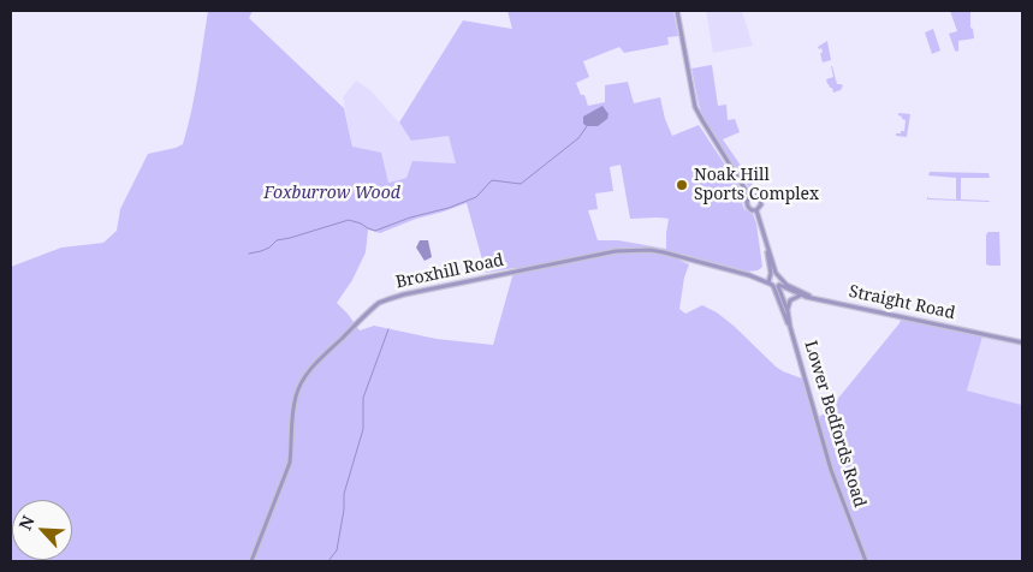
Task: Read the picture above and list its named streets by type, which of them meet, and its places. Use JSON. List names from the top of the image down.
{
  "streets": {
    "street": ["Broxhill Road", "Straight Road", "Lower Bedfords Road"]
  },
  "crossings": [
    ["Broxhill Road", "Straight Road"],
    ["Broxhill Road", "Lower Bedfords Road"],
    ["Straight Road", "Lower Bedfords Road"]
  ],
  "parks": ["Foxburrow Wood"],
  "places": ["Noak Hill Sports Complex"],
  "north": "top left"
}
